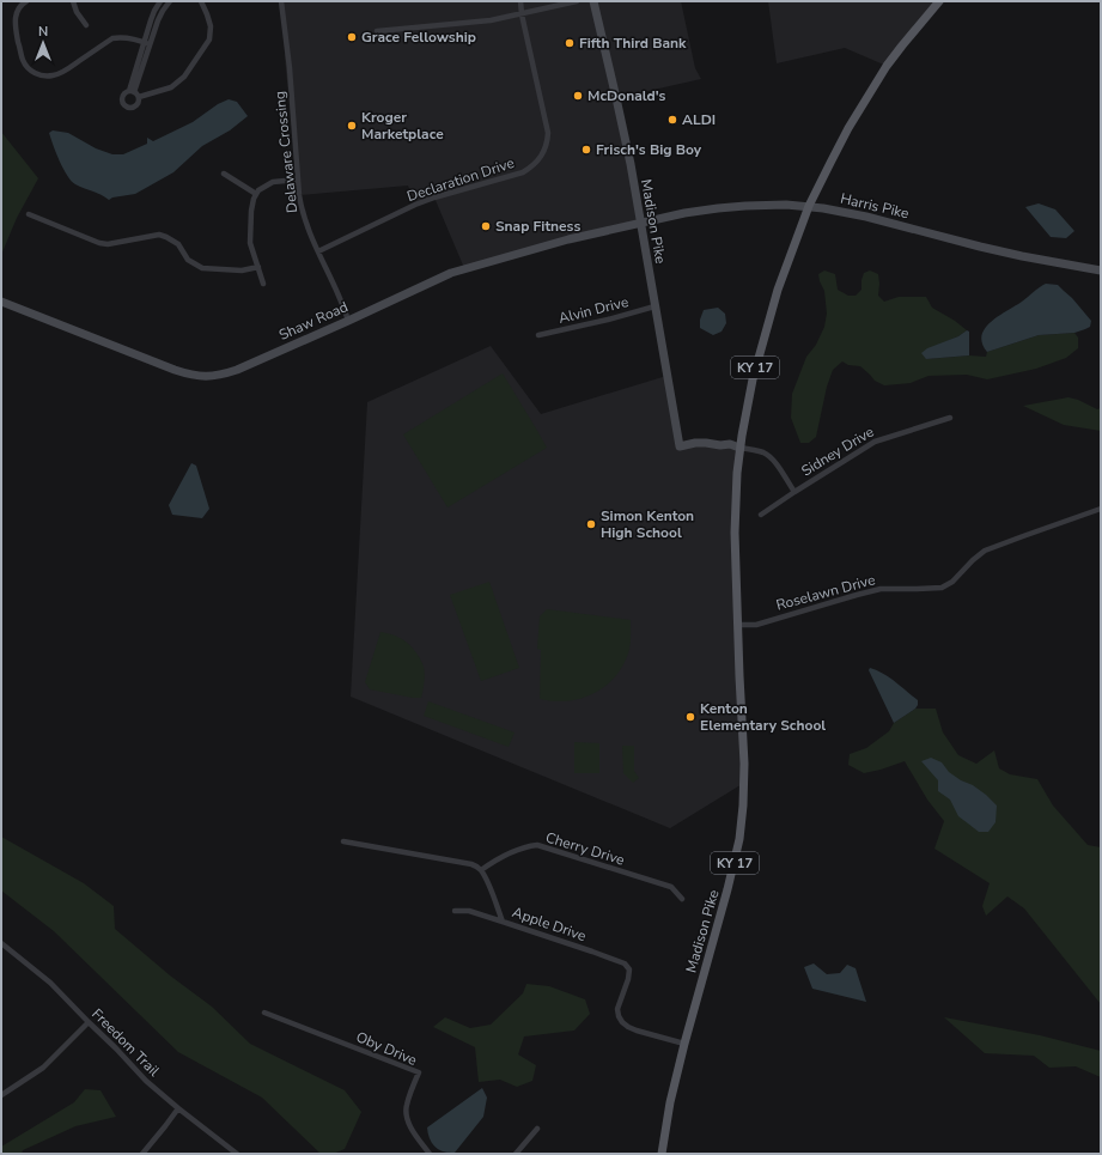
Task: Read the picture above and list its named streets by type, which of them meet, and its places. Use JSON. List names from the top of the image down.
{
  "streets": {
    "main road": [
      "Harris Pike",
      "Madison Pike",
      "Shaw Road",
      "KY 17",
      "Sidney Drive"
    ],
    "street": [
      "Delaware Crossing",
      "Declaration Drive",
      "Alvin Drive",
      "Roselawn Drive",
      "Cherry Drive",
      "Apple Drive",
      "Freedom Trail",
      "Oby Drive"
    ]
  },
  "crossings": [
    ["Delaware Crossing", "Declaration Drive"],
    ["Delaware Crossing", "Shaw Road"],
    ["Harris Pike", "Madison Pike"],
    ["Harris Pike", "Shaw Road"],
    ["Harris Pike", "KY 17"],
    ["Madison Pike", "Alvin Drive"],
    ["Madison Pike", "Shaw Road"],
    ["Madison Pike", "KY 17"],
    ["Madison Pike", "Sidney Drive"],
    ["Madison Pike", "Roselawn Drive"],
    ["Madison Pike", "Apple Drive"],
    ["KY 17", "Sidney Drive"],
    ["KY 17", "Roselawn Drive"],
    ["Cherry Drive", "Apple Drive"]
  ],
  "places": [
    "Grace Fellowship",
    "Fifth Third Bank",
    "McDonald's",
    "ALDI",
    "Kroger Marketplace",
    "Frisch's Big Boy",
    "Snap Fitness",
    "Simon Kenton High School",
    "Kenton Elementary School"
  ],
  "north": "top"
}
